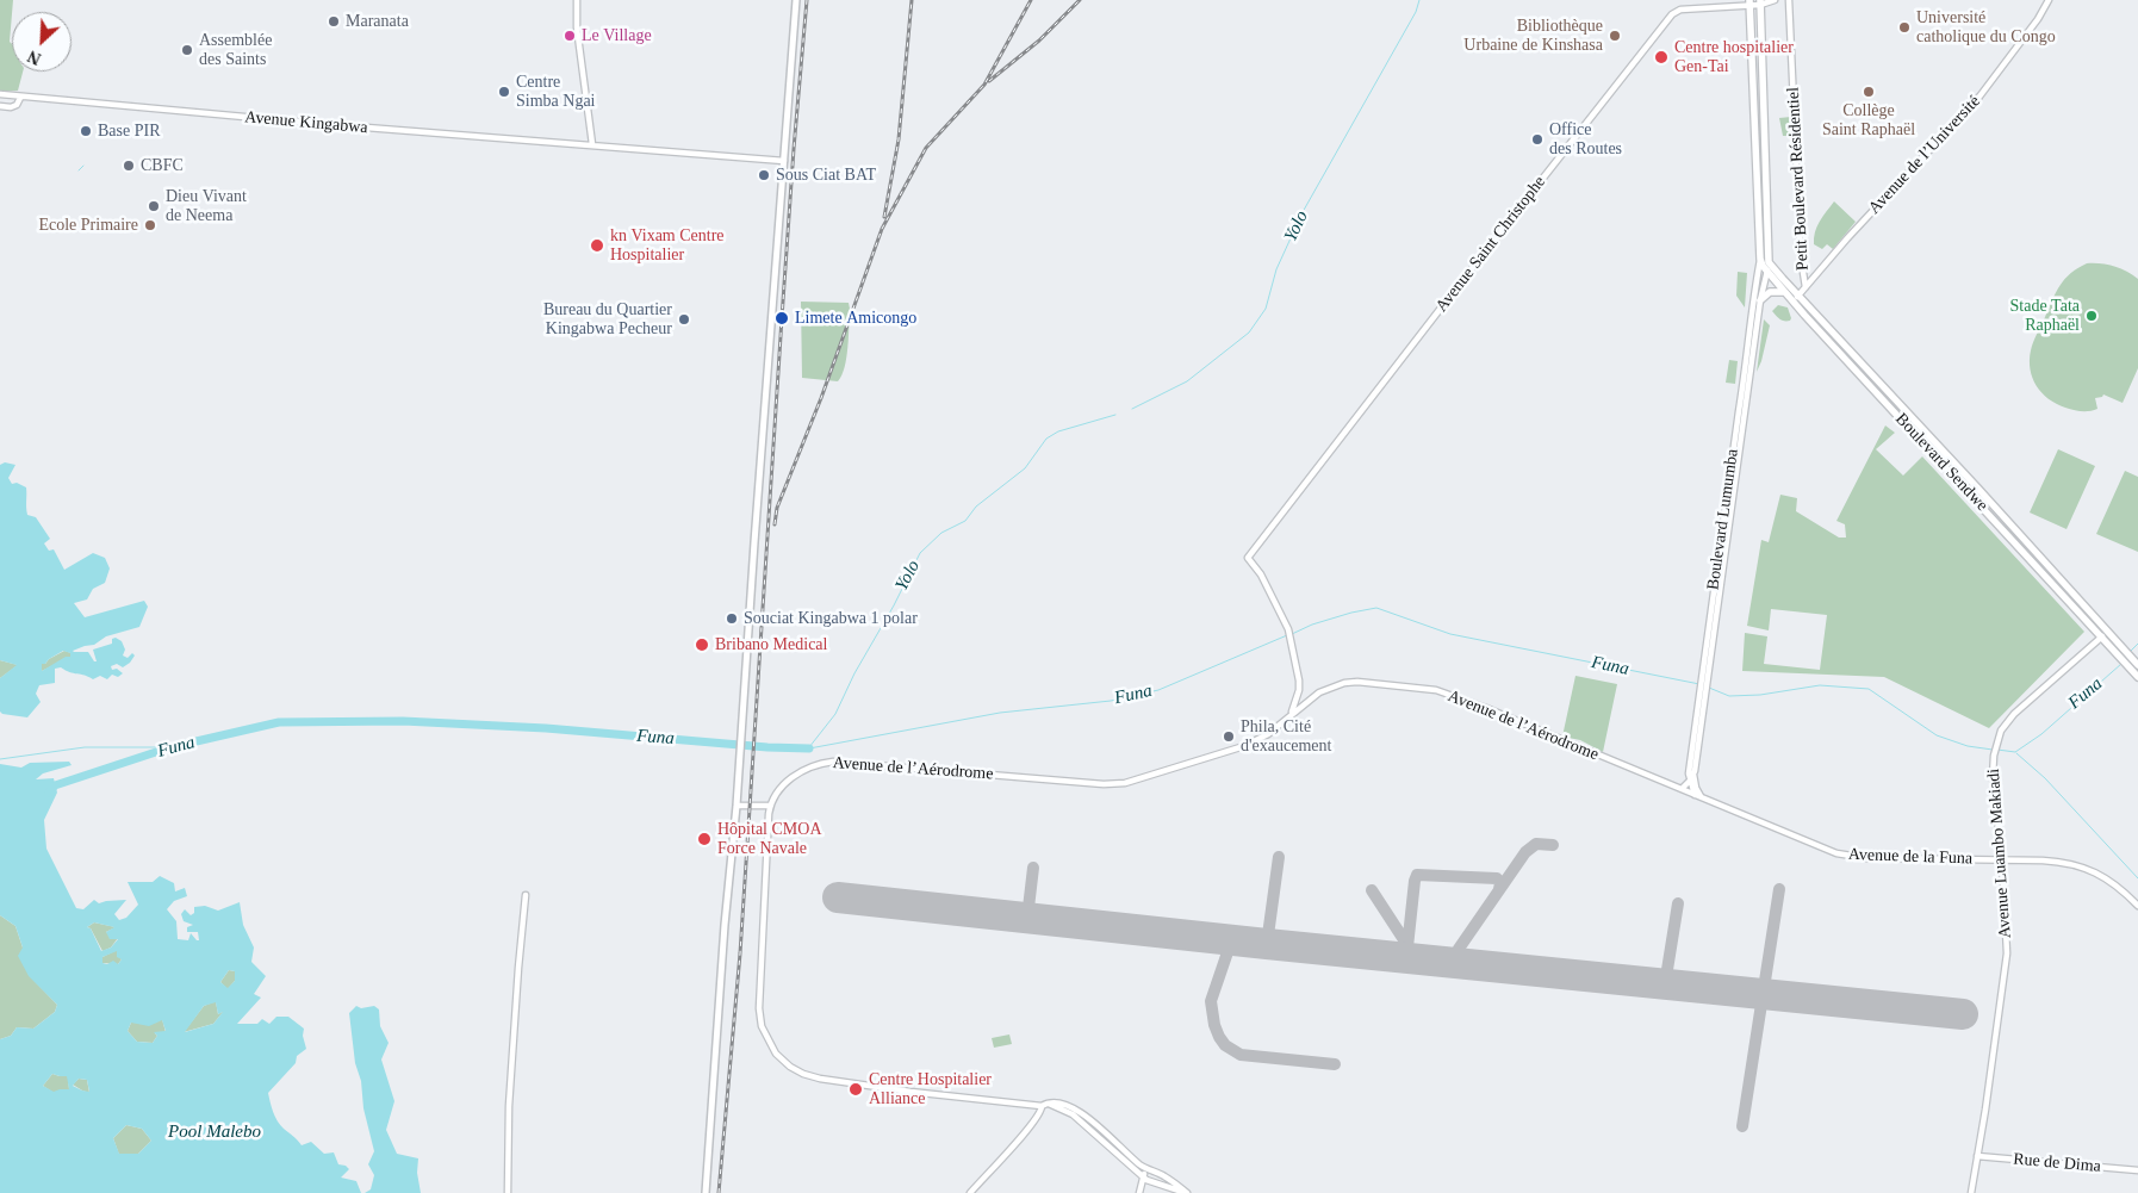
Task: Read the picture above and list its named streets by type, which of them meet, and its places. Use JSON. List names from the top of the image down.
{
  "streets": {
    "highway": ["Boulevard Sendwe", "Boulevard Lumumba"],
    "main road": [
      "Avenue Kingabwa",
      "Avenue de l’Université",
      "Petit Boulevard Résidentiel",
      "Avenue Saint Christophe",
      "Avenue de l’Aérodrome",
      "Avenue Luambo Makiadi",
      "Avenue de la Funa",
      "Rue de Dima"
    ]
  },
  "crossings": [
    ["Avenue de l’Université", "Petit Boulevard Résidentiel"],
    ["Avenue de l’Université", "Boulevard Sendwe"],
    ["Avenue Saint Christophe", "Boulevard Lumumba"],
    ["Avenue Saint Christophe", "Avenue de l’Aérodrome"],
    ["Boulevard Sendwe", "Boulevard Lumumba"],
    ["Boulevard Sendwe", "Avenue Luambo Makiadi"],
    ["Boulevard Lumumba", "Avenue de l’Aérodrome"],
    ["Boulevard Lumumba", "Avenue de la Funa"],
    ["Avenue de l’Aérodrome", "Avenue de la Funa"],
    ["Avenue Luambo Makiadi", "Avenue de la Funa"],
    ["Avenue Luambo Makiadi", "Rue de Dima"]
  ],
  "water": ["Yolo", "Funa", "Pool Malebo"],
  "places": [
    "Maranata",
    "Université catholique du Congo",
    "Le Village",
    "Bibliothèque Urbaine de Kinshasa",
    "Assemblée des Saints",
    "Centre hospitalier Gen-Tai",
    "Centre Simba Ngai",
    "Collège Saint Raphaël",
    "Base PIR",
    "Office des Routes",
    "CBFC",
    "Sous Ciat BAT",
    "Dieu Vivant de Neema",
    "Ecole Primaire",
    "kn Vixam Centre Hospitalier",
    "Stade Tata Raphaël",
    "Limete Amicongo",
    "Bureau du Quartier Kingabwa Pecheur",
    "Souciat Kingabwa 1 polar",
    "Bribano Medical",
    "Phila, Cité d'exaucement",
    "Hôpital CMOA Force Navale",
    "Centre Hospitalier Alliance"
  ],
  "north": "bottom left"
}
